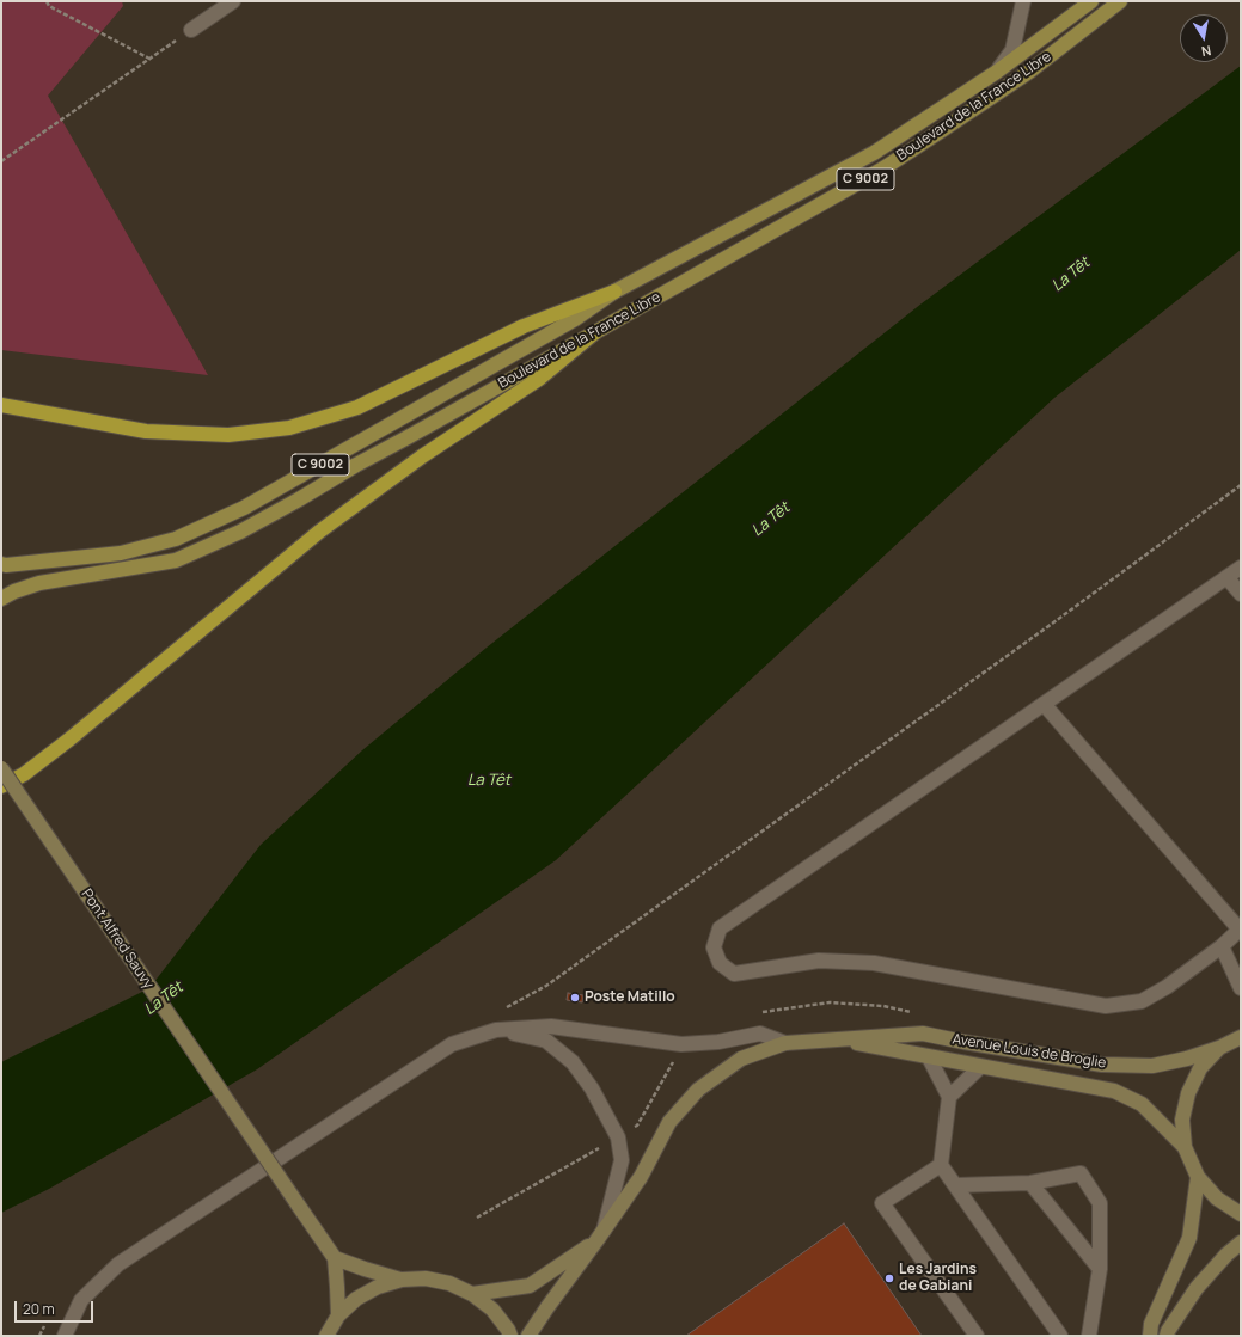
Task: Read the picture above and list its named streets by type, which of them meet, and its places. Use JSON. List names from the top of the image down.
{
  "streets": {
    "main road": [
      "Boulevard de la France Libre",
      "C 9002",
      "Pont Alfred Sauvy",
      "Avenue Louis de Broglie"
    ]
  },
  "water": ["La Têt"],
  "places": ["Poste Matillo", "Les Jardins de Gabiani"],
  "scale_bar": "20 m",
  "north": "bottom"
}
